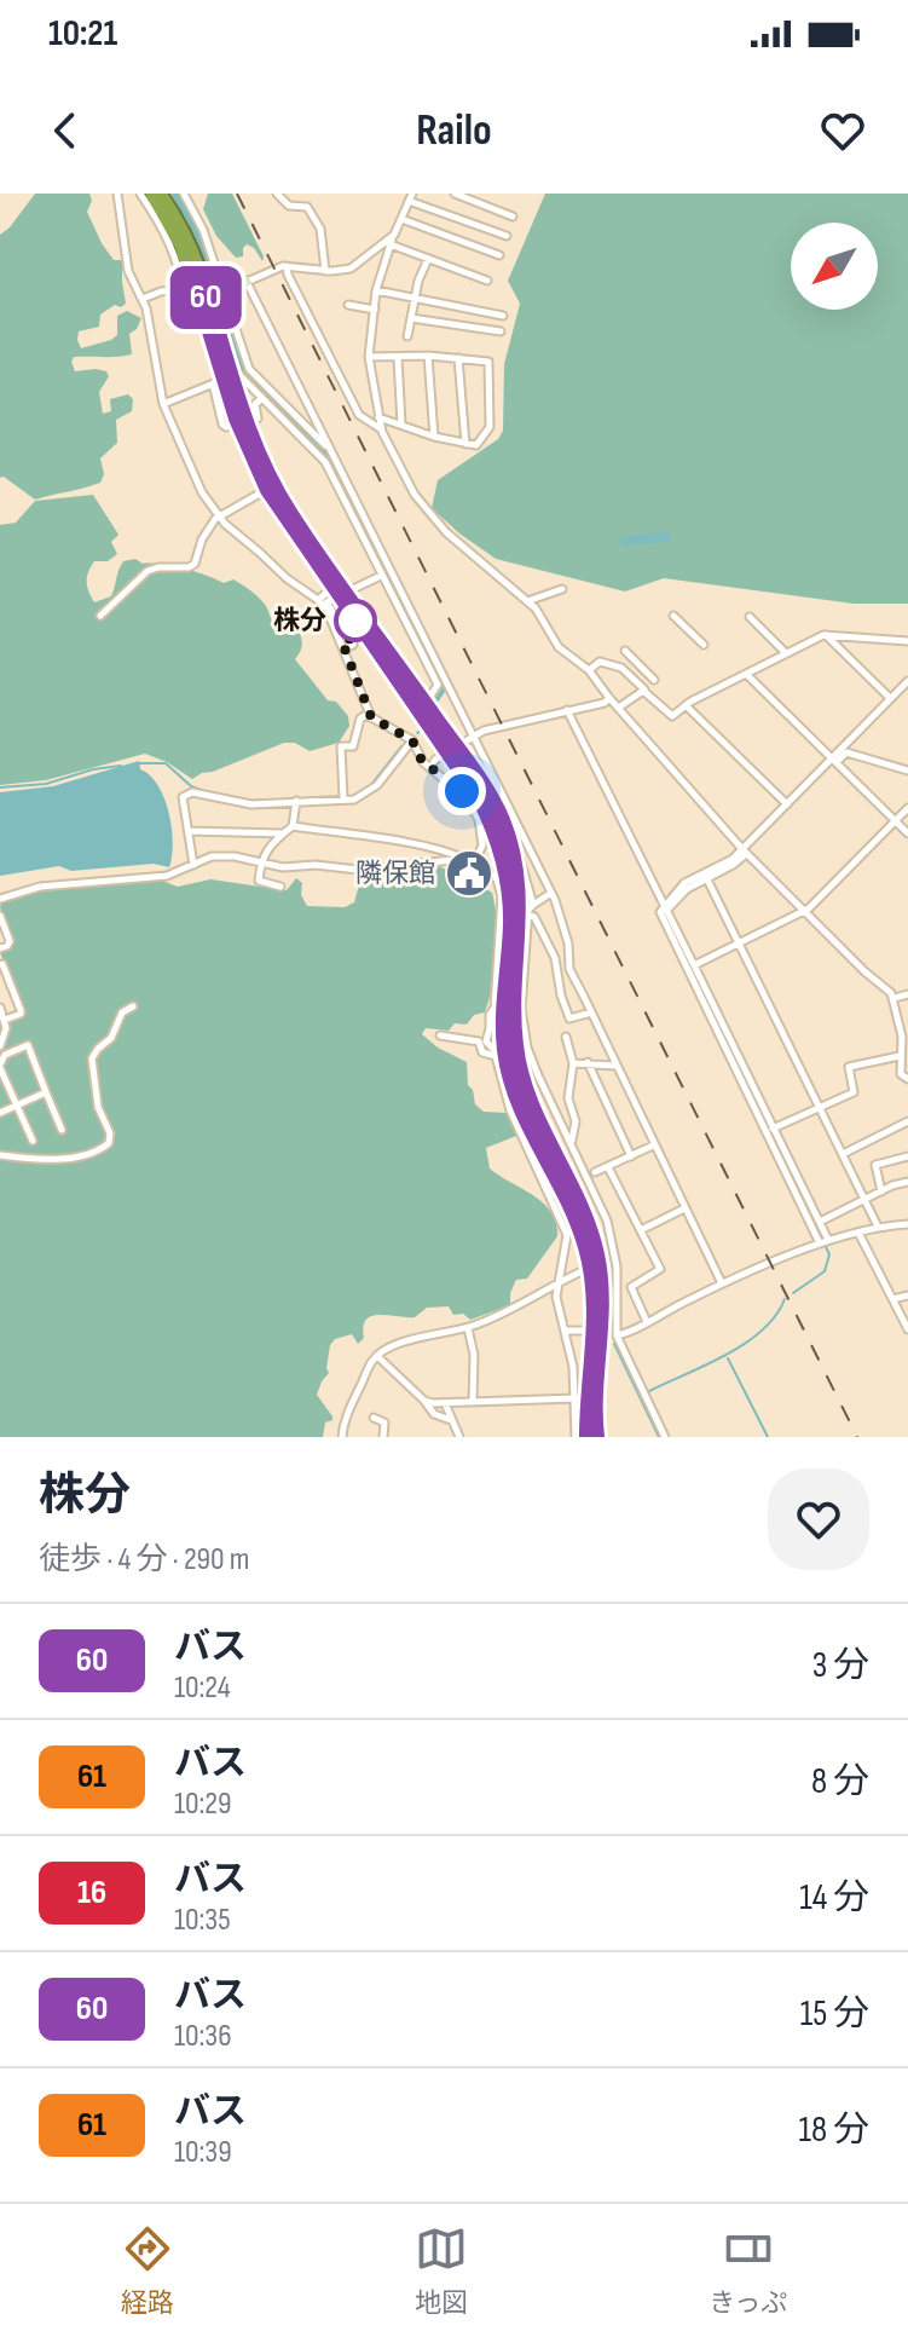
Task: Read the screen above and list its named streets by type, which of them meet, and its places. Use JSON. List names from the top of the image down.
{
  "places": {
    "other": ["株分"],
    "public building": ["隣保館"]
  },
  "lines": ["bus line 60"],
  "north": "bottom left",
  "page": {
    "status": "10:21",
    "header": "Railo",
    "on_map": "60",
    "heading": ["株分", "徒歩 · 4 分 · 290 m"],
    "list": [
      {
        "mark": "60",
        "name": "バス",
        "note": "10:24",
        "value": "3 分"
      },
      {
        "mark": "61",
        "name": "バス",
        "note": "10:29",
        "value": "8 分"
      },
      {
        "mark": "16",
        "name": "バス",
        "note": "10:35",
        "value": "14 分"
      },
      {
        "mark": "60",
        "name": "バス",
        "note": "10:36",
        "value": "15 分"
      },
      {
        "mark": "61",
        "name": "バス",
        "note": "10:39",
        "value": "18 分"
      }
    ],
    "tabs": ["経路", "地図", "きっぷ"]
  }
}
